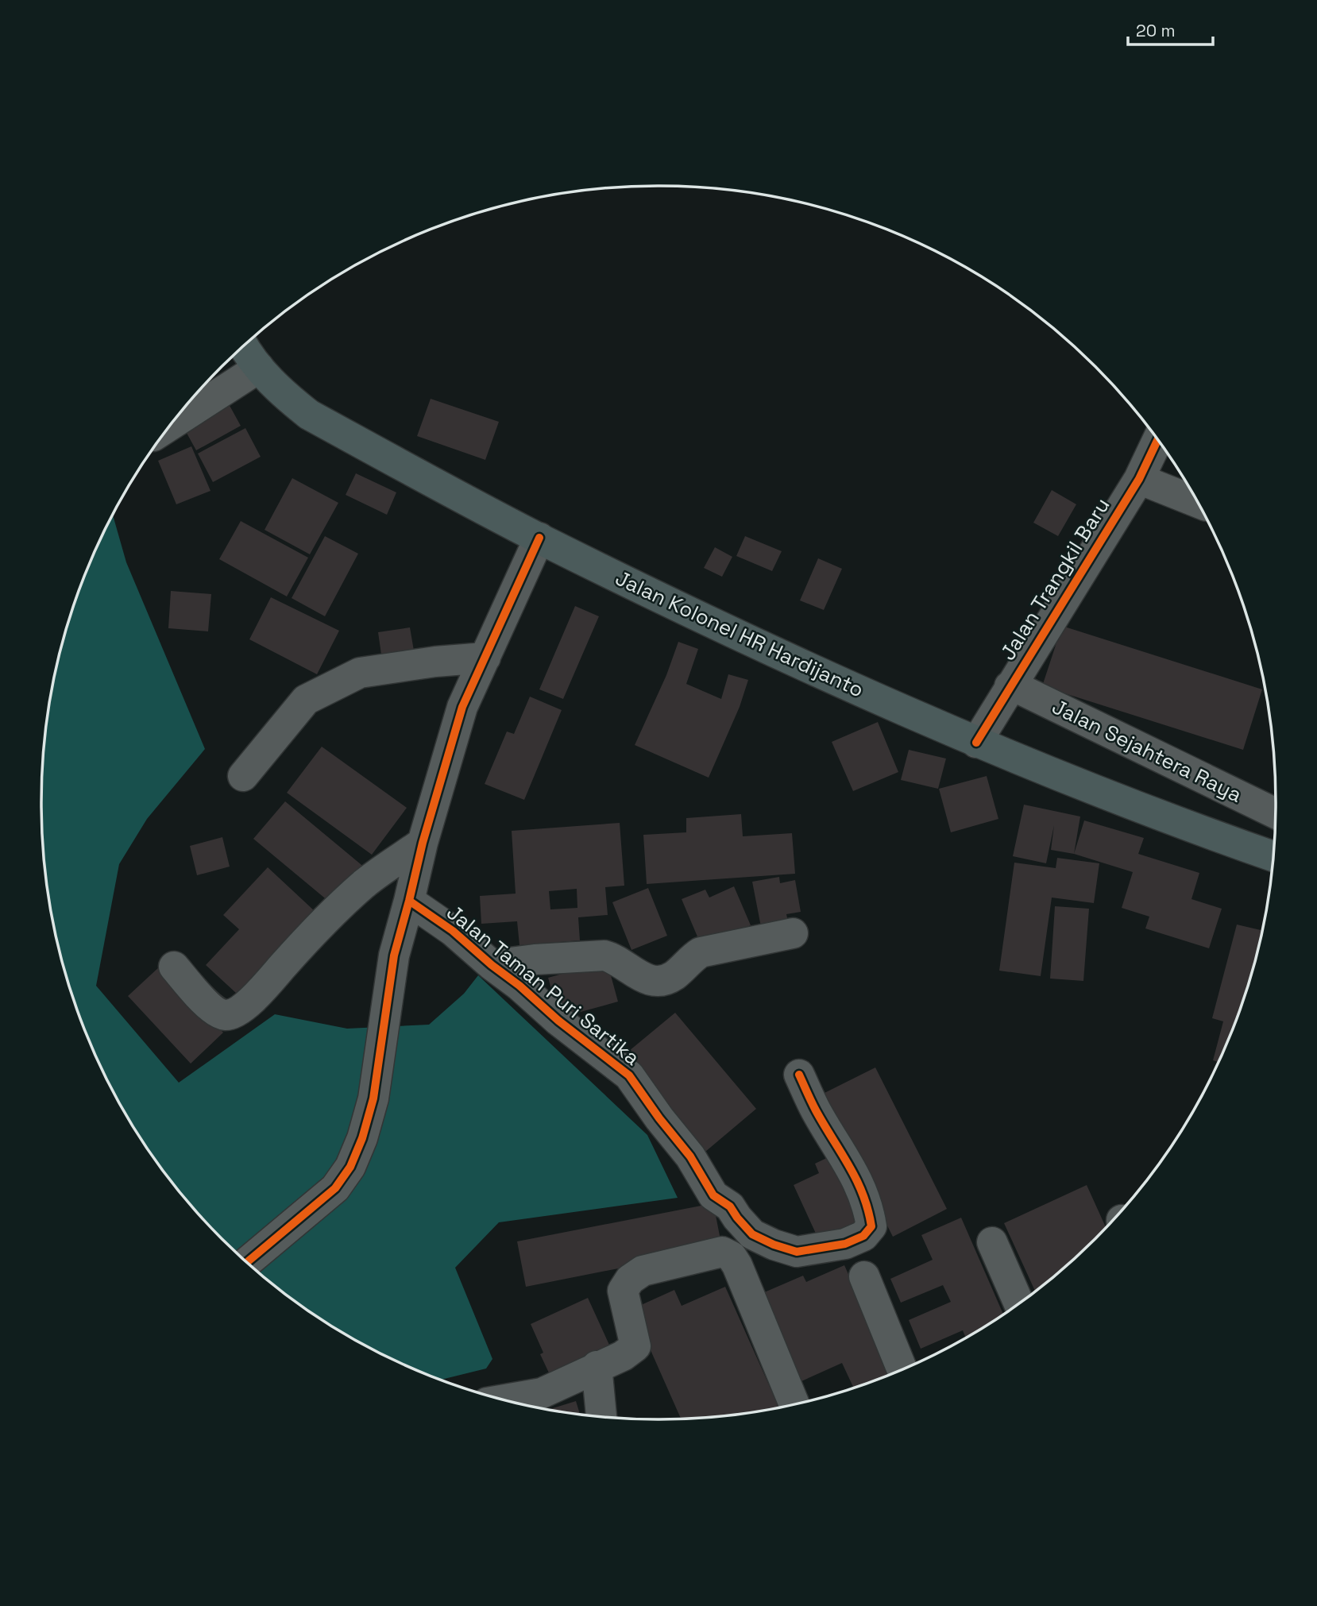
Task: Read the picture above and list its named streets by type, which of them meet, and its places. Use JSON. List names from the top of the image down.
{
  "streets": {
    "main road": ["Jalan Kolonel HR Hardijanto"],
    "street": ["Jalan Trangkil Baru", "Jalan Sejahtera Raya", "Jalan Taman Puri Sartika"]
  },
  "crossings": [
    ["Jalan Trangkil Baru", "Jalan Kolonel HR Hardijanto"],
    ["Jalan Trangkil Baru", "Jalan Sejahtera Raya"]
  ],
  "scale_bar": "20 m"
}
